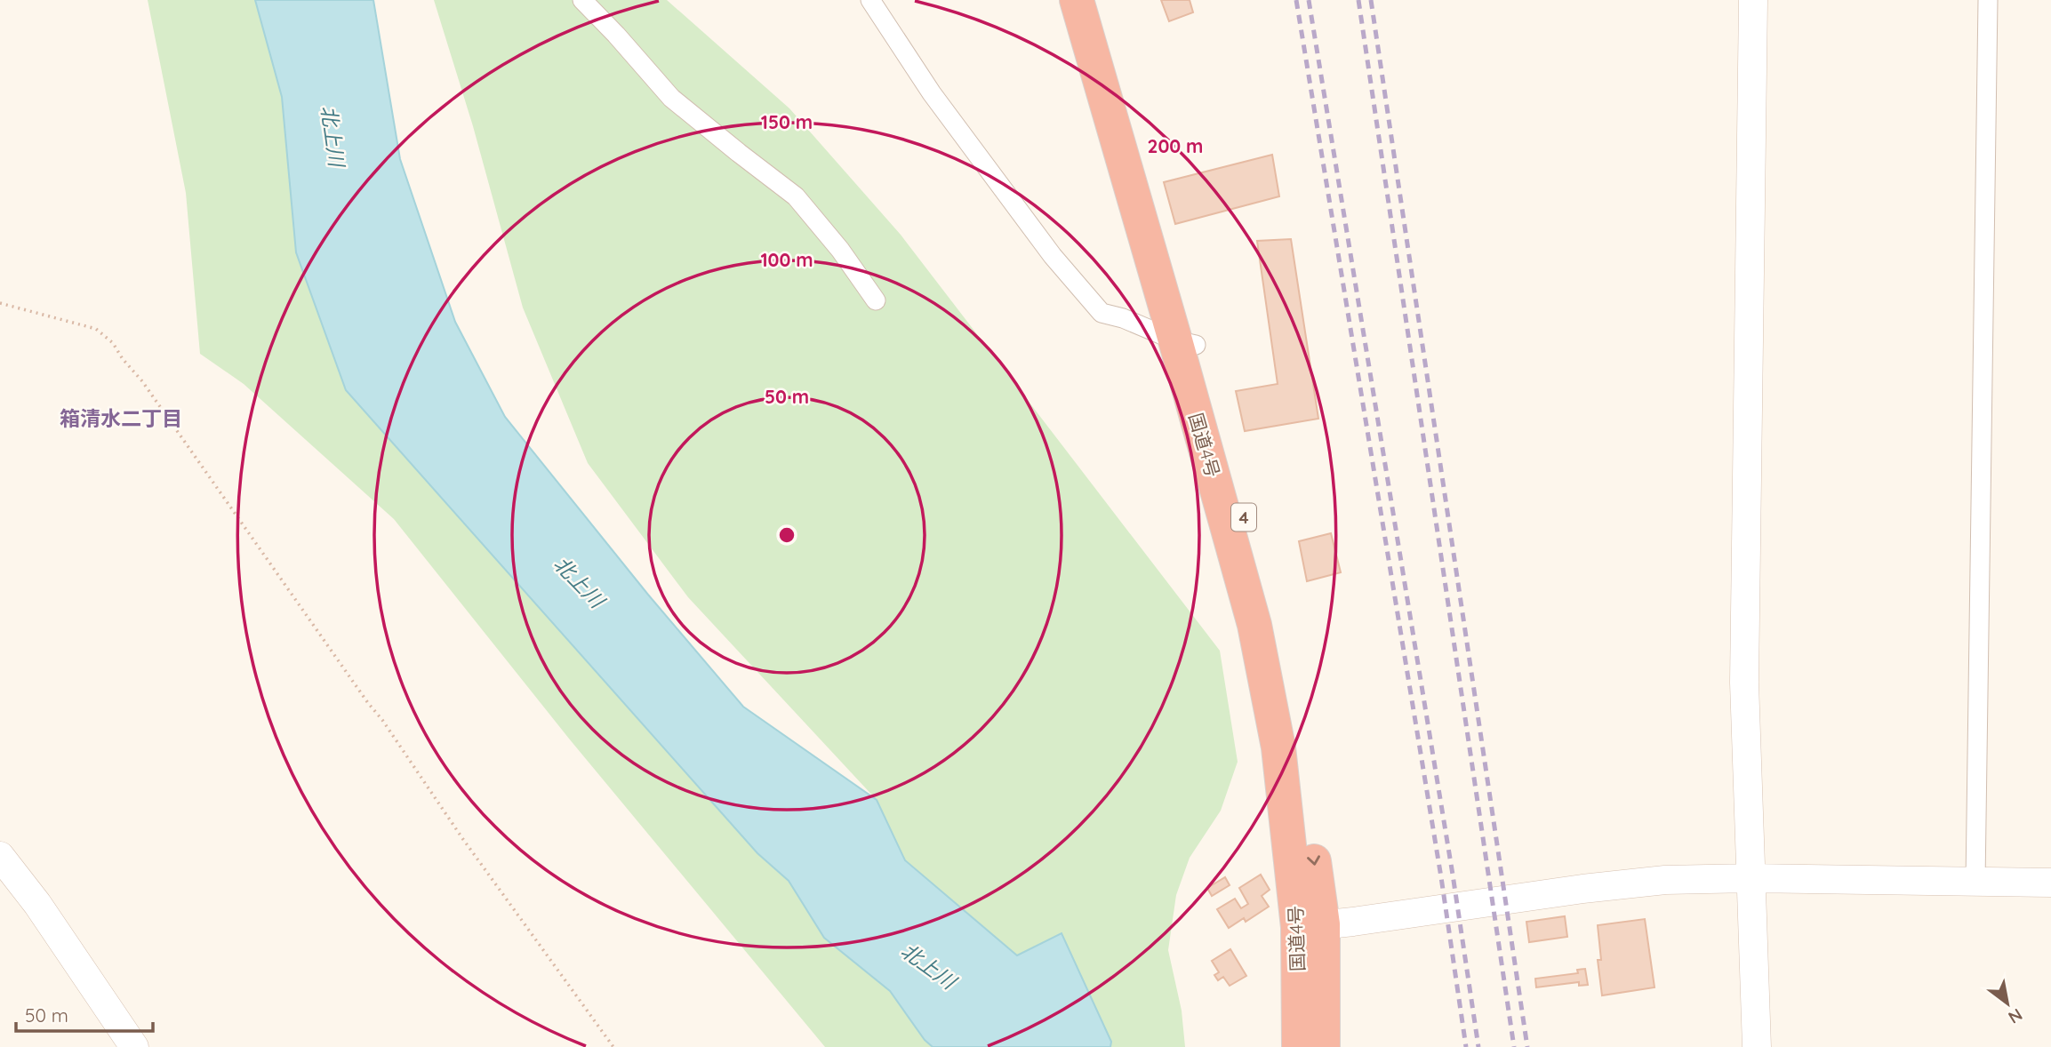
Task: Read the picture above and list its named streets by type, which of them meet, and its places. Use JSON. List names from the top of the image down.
{
  "streets": {
    "highway": ["国道4号", "4"]
  },
  "districts": ["箱清水二丁目"],
  "water": ["北上川"],
  "scale_bar": "50 m",
  "north": "bottom right",
  "rings": [
    "150 m",
    "200 m",
    "100 m",
    "50 m"
  ]
}
